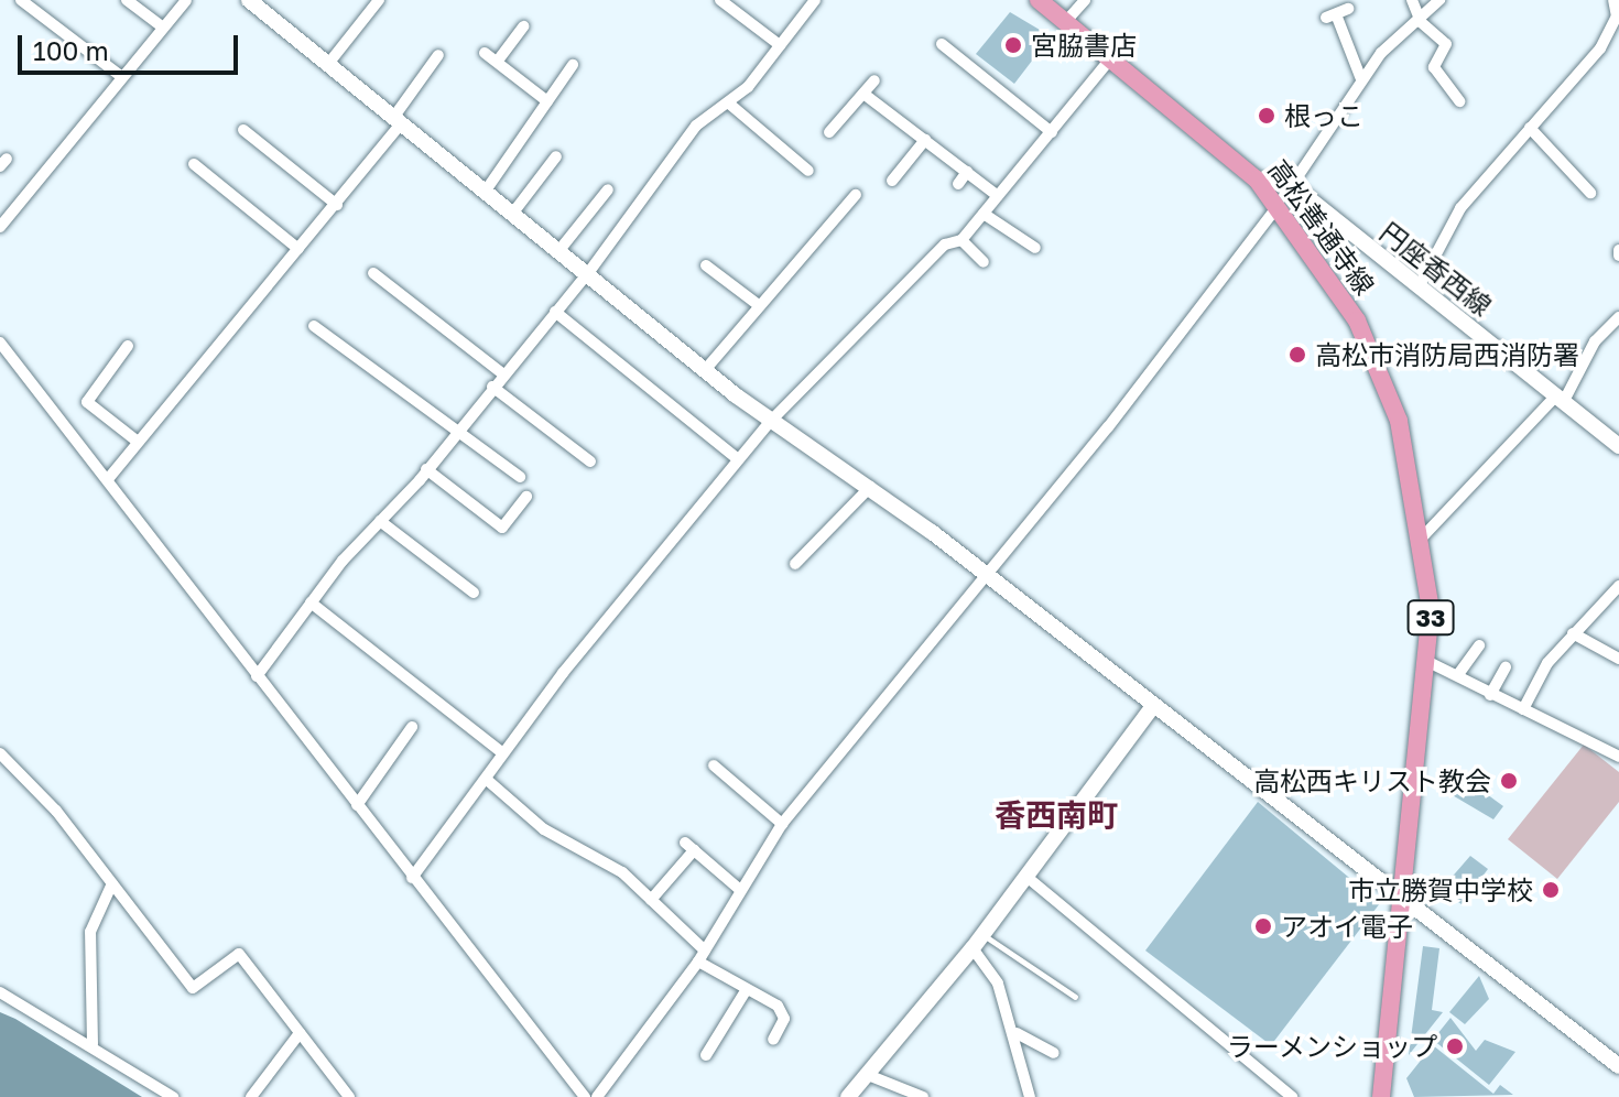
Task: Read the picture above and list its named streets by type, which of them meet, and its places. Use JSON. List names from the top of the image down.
{
  "streets": {
    "main road": ["高松善通寺線", "33"],
    "street": ["円座香西線"]
  },
  "crossings": [
    ["高松善通寺線", "円座香西線"]
  ],
  "districts": ["香西南町"],
  "places": [
    "宮脇書店",
    "根っこ",
    "高松市消防局西消防署",
    "高松西キリスト教会",
    "市立勝賀中学校",
    "アオイ電子",
    "ラーメンショップ"
  ],
  "scale_bar": "100 m"
}
